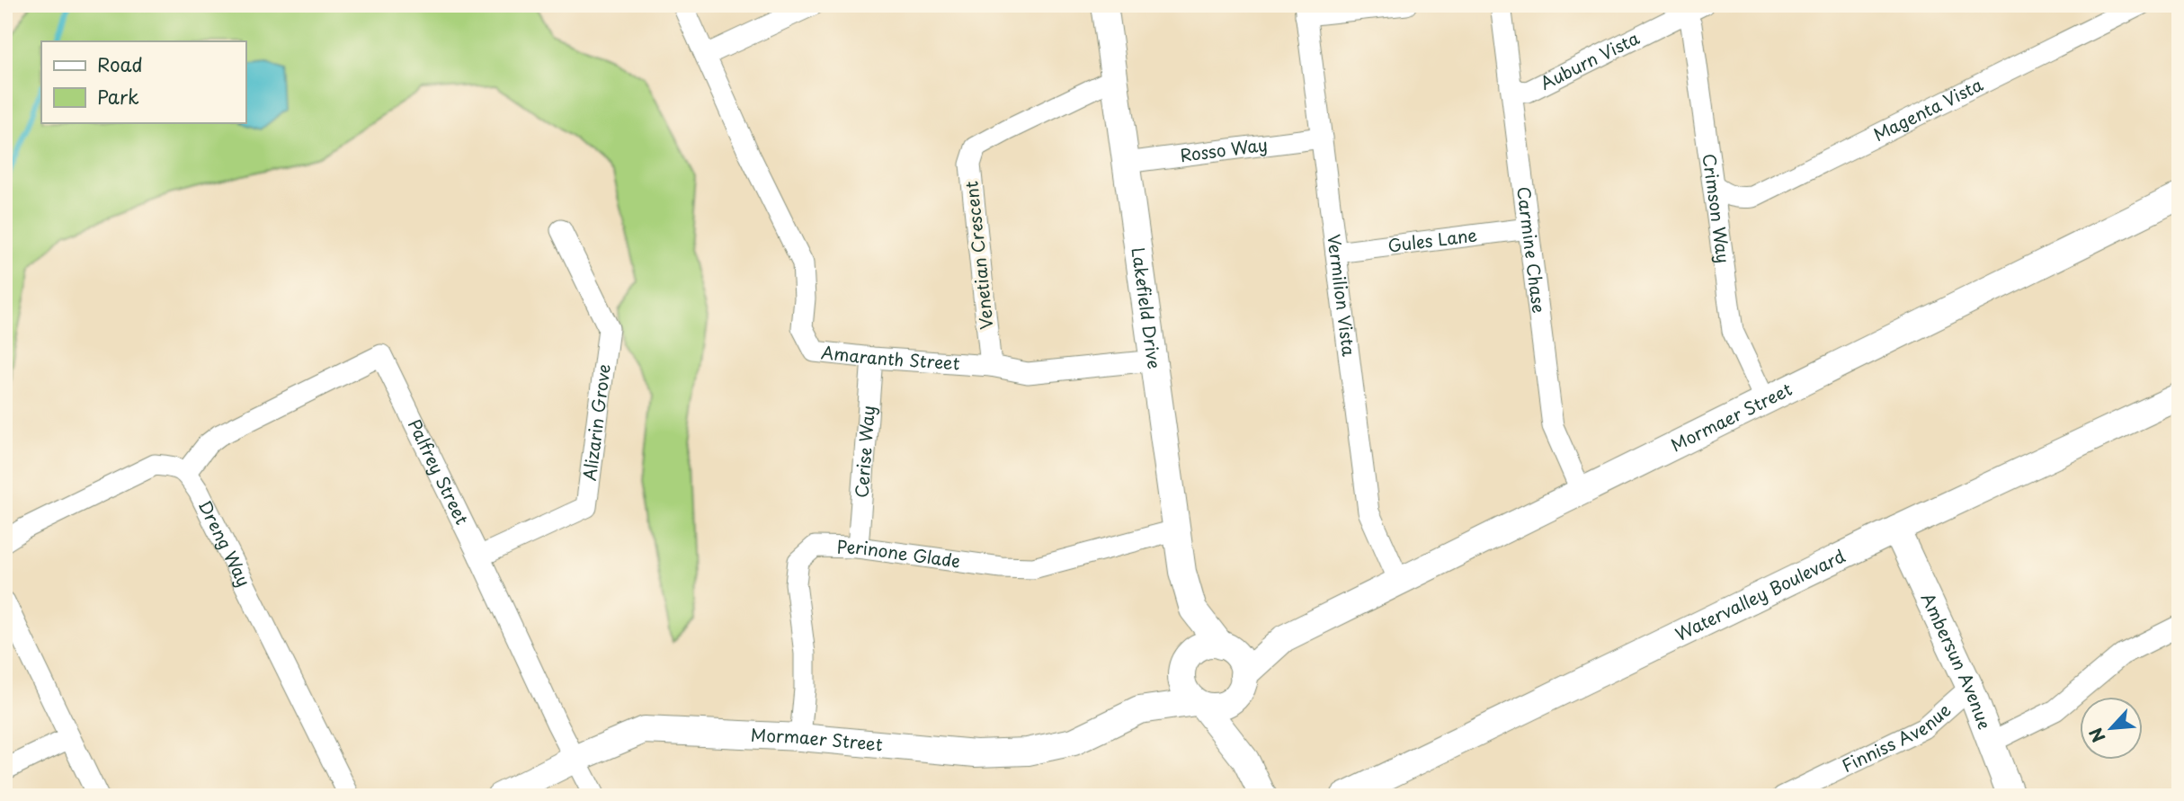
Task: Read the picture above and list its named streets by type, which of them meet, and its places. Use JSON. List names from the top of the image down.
{
  "streets": {
    "street": [
      "Auburn Vista",
      "Magenta Vista",
      "Rosso Way",
      "Crimson Way",
      "Gules Lane",
      "Carmine Chase",
      "Venetian Crescent",
      "Vermilion Vista",
      "Lakefield Drive",
      "Amaranth Street",
      "Mormaer Street",
      "Alizarin Grove",
      "Cerise Way",
      "Palfrey Street",
      "Dreng Way",
      "Perinone Glade",
      "Watervalley Boulevard",
      "Ambersun Avenue",
      "Finniss Avenue"
    ]
  },
  "crossings": [
    ["Auburn Vista", "Crimson Way"],
    ["Auburn Vista", "Carmine Chase"],
    ["Magenta Vista", "Crimson Way"],
    ["Rosso Way", "Vermilion Vista"],
    ["Rosso Way", "Lakefield Drive"],
    ["Crimson Way", "Mormaer Street"],
    ["Gules Lane", "Carmine Chase"],
    ["Gules Lane", "Vermilion Vista"],
    ["Carmine Chase", "Mormaer Street"],
    ["Venetian Crescent", "Lakefield Drive"],
    ["Venetian Crescent", "Amaranth Street"],
    ["Vermilion Vista", "Mormaer Street"],
    ["Lakefield Drive", "Amaranth Street"],
    ["Lakefield Drive", "Mormaer Street"],
    ["Lakefield Drive", "Perinone Glade"],
    ["Amaranth Street", "Cerise Way"],
    ["Mormaer Street", "Palfrey Street"],
    ["Mormaer Street", "Perinone Glade"],
    ["Alizarin Grove", "Palfrey Street"],
    ["Cerise Way", "Perinone Glade"],
    ["Palfrey Street", "Dreng Way"],
    ["Watervalley Boulevard", "Ambersun Avenue"],
    ["Ambersun Avenue", "Finniss Avenue"]
  ],
  "legend": ["Road", "Park"],
  "north": "bottom left"
}
